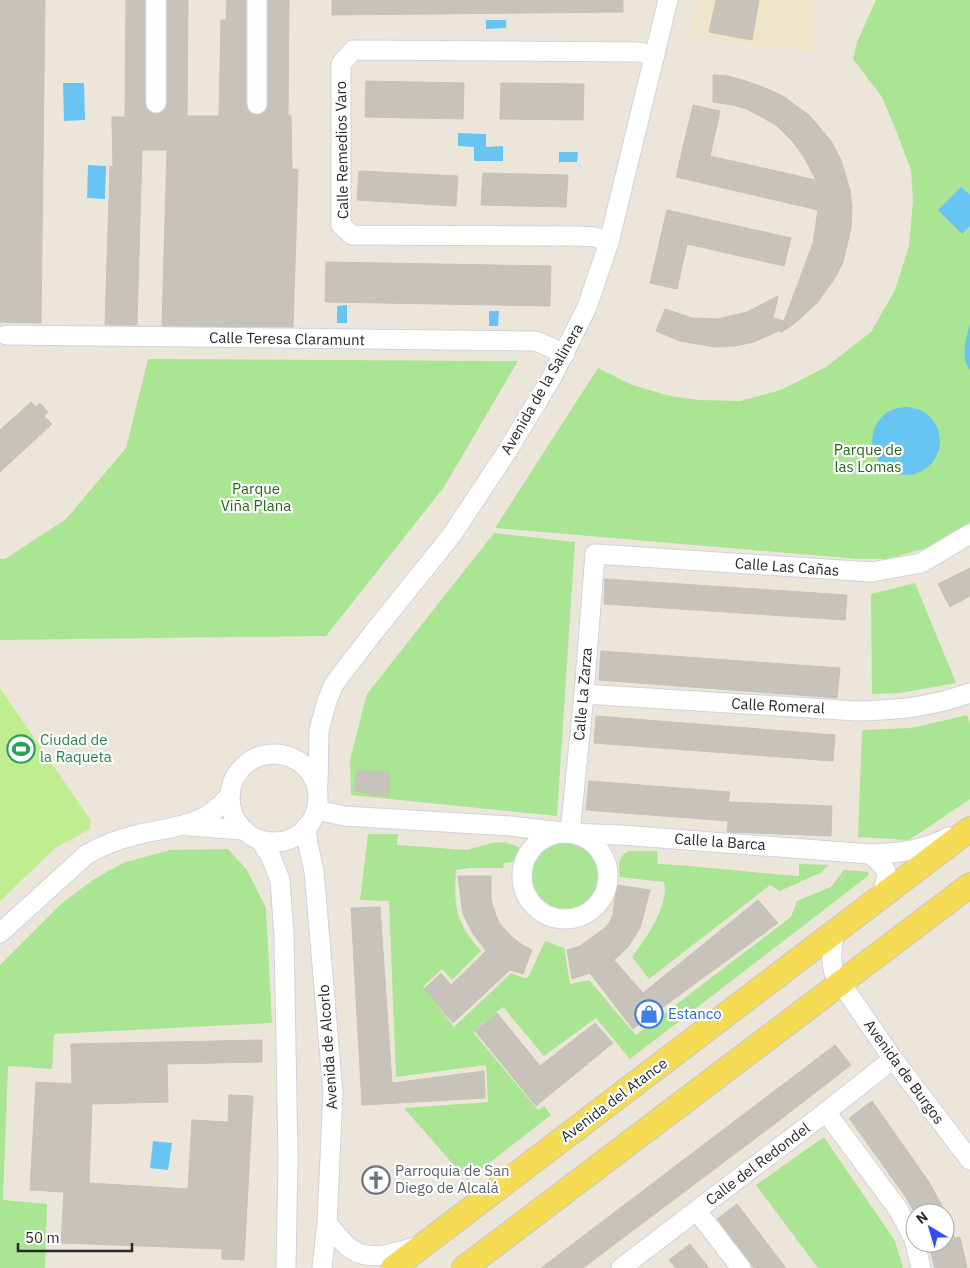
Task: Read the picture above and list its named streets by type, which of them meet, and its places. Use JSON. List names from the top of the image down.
{
  "streets": {
    "main road": ["Avenida del Atance"],
    "street": [
      "Calle Remedios Varo",
      "Calle Teresa Claramunt",
      "Avenida de la Salinera",
      "Calle Las Cañas",
      "Calle La Zarza",
      "Calle Romeral",
      "Calle la Barca",
      "Avenida de Alcorlo",
      "Avenida de Burgos",
      "Calle del Redondel"
    ]
  },
  "crossings": [
    ["Calle Remedios Varo", "Avenida de la Salinera"],
    ["Calle Teresa Claramunt", "Avenida de la Salinera"],
    ["Avenida de la Salinera", "Calle la Barca"],
    ["Avenida de la Salinera", "Avenida de Alcorlo"],
    ["Calle Las Cañas", "Calle La Zarza"],
    ["Calle La Zarza", "Calle Romeral"],
    ["Calle La Zarza", "Calle la Barca"],
    ["Calle la Barca", "Avenida de Alcorlo"],
    ["Calle la Barca", "Avenida del Atance"],
    ["Avenida de Burgos", "Calle del Redondel"]
  ],
  "parks": ["Parque de las Lomas", "Parque Viña Plana"],
  "places": {
    "sports": ["Ciudad de la Raqueta"],
    "shop": ["Estanco"],
    "church": ["Parroquia de San Diego de Alcalá"]
  },
  "scale_bar": "50 m",
  "north": "top left"
}
